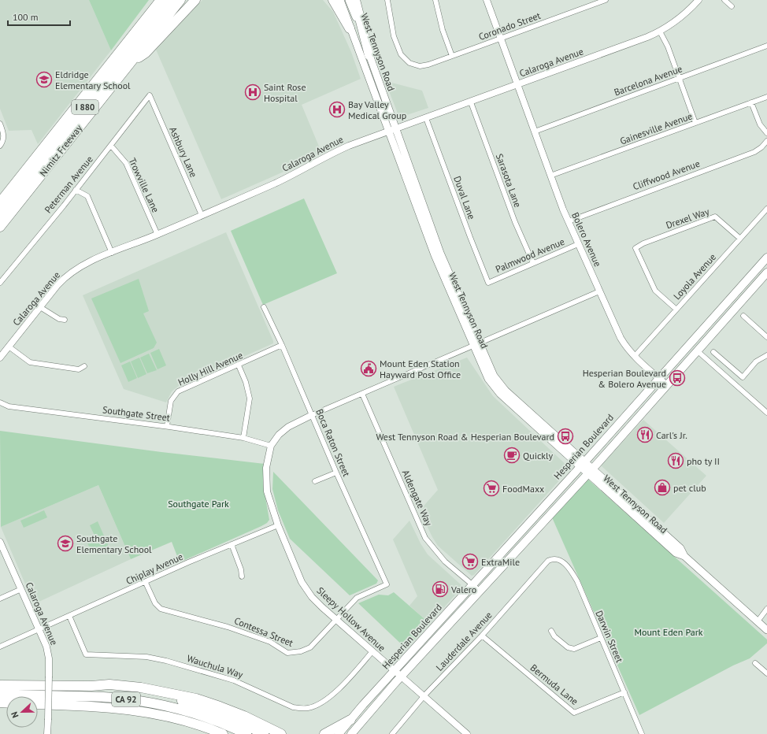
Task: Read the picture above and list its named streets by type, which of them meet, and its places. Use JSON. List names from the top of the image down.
{
  "streets": {
    "highway": ["I 880", "Nimitz Freeway", "CA 92"],
    "main road": ["West Tennyson Road", "Hesperian Boulevard"],
    "street": [
      "Coronado Street",
      "Calaroga Avenue",
      "Barcelona Avenue",
      "Gainesville Avenue",
      "Ashbury Lane",
      "Cliffwood Avenue",
      "Sarasota Lane",
      "Peterman Avenue",
      "Trowville Lane",
      "Duval Lane",
      "Drexel Way",
      "Bolero Avenue",
      "Palmwood Avenue",
      "Loyola Avenue",
      "Holly Hill Avenue",
      "Southgate Street",
      "Boca Raton Street",
      "Aldengate Way",
      "Chiplay Avenue",
      "Sleepy Hollow Avenue",
      "Contessa Street",
      "Darwin Street",
      "Lauderdale Avenue",
      "Wauchula Way",
      "Bermuda Lane"
    ]
  },
  "crossings": [
    ["Coronado Street", "Bolero Avenue"],
    ["West Tennyson Road", "Calaroga Avenue"],
    ["West Tennyson Road", "Hesperian Boulevard"],
    ["Calaroga Avenue", "Ashbury Lane"],
    ["Calaroga Avenue", "Sarasota Lane"],
    ["Calaroga Avenue", "Trowville Lane"],
    ["Calaroga Avenue", "Duval Lane"],
    ["Calaroga Avenue", "Bolero Avenue"],
    ["Calaroga Avenue", "Chiplay Avenue"],
    ["Barcelona Avenue", "Bolero Avenue"],
    ["Gainesville Avenue", "Bolero Avenue"],
    ["Ashbury Lane", "Peterman Avenue"],
    ["Cliffwood Avenue", "Bolero Avenue"],
    ["Sarasota Lane", "Palmwood Avenue"],
    ["Peterman Avenue", "Trowville Lane"],
    ["Duval Lane", "Palmwood Avenue"],
    ["Drexel Way", "Loyola Avenue"],
    ["Bolero Avenue", "Palmwood Avenue"],
    ["Bolero Avenue", "Loyola Avenue"],
    ["Bolero Avenue", "Hesperian Boulevard"],
    ["Holly Hill Avenue", "Southgate Street"],
    ["Holly Hill Avenue", "Boca Raton Street"],
    ["Southgate Street", "Sleepy Hollow Avenue"],
    ["Boca Raton Street", "Sleepy Hollow Avenue"],
    ["Boca Raton Street", "Contessa Street"],
    ["Hesperian Boulevard", "Aldengate Way"],
    ["Hesperian Boulevard", "Sleepy Hollow Avenue"],
    ["Chiplay Avenue", "Sleepy Hollow Avenue"],
    ["Chiplay Avenue", "Contessa Street"],
    ["Chiplay Avenue", "Wauchula Way"],
    ["Sleepy Hollow Avenue", "Contessa Street"],
    ["Sleepy Hollow Avenue", "Lauderdale Avenue"],
    ["Sleepy Hollow Avenue", "Wauchula Way"],
    ["Darwin Street", "Lauderdale Avenue"],
    ["Darwin Street", "Bermuda Lane"],
    ["Lauderdale Avenue", "Bermuda Lane"]
  ],
  "parks": ["Southgate Park", "Mount Eden Park"],
  "places": {
    "school or university": ["Eldridge Elementary School", "Southgate Elementary School"],
    "hospital": ["Saint Rose Hospital", "Bay Valley Medical Group"],
    "public building": ["Mount Eden Station Hayward Post Office"],
    "bus stop": ["Hesperian Boulevard & Bolero Avenue", "West Tennyson Road & Hesperian Boulevard"],
    "restaurant": ["Carl's Jr.", "pho ty II"],
    "cafe": ["Quickly"],
    "shop": ["pet club"],
    "supermarket": ["FoodMaxx", "ExtraMile"],
    "fuel station": ["Valero"]
  },
  "scale_bar": "100 m",
  "north": "left"
}
